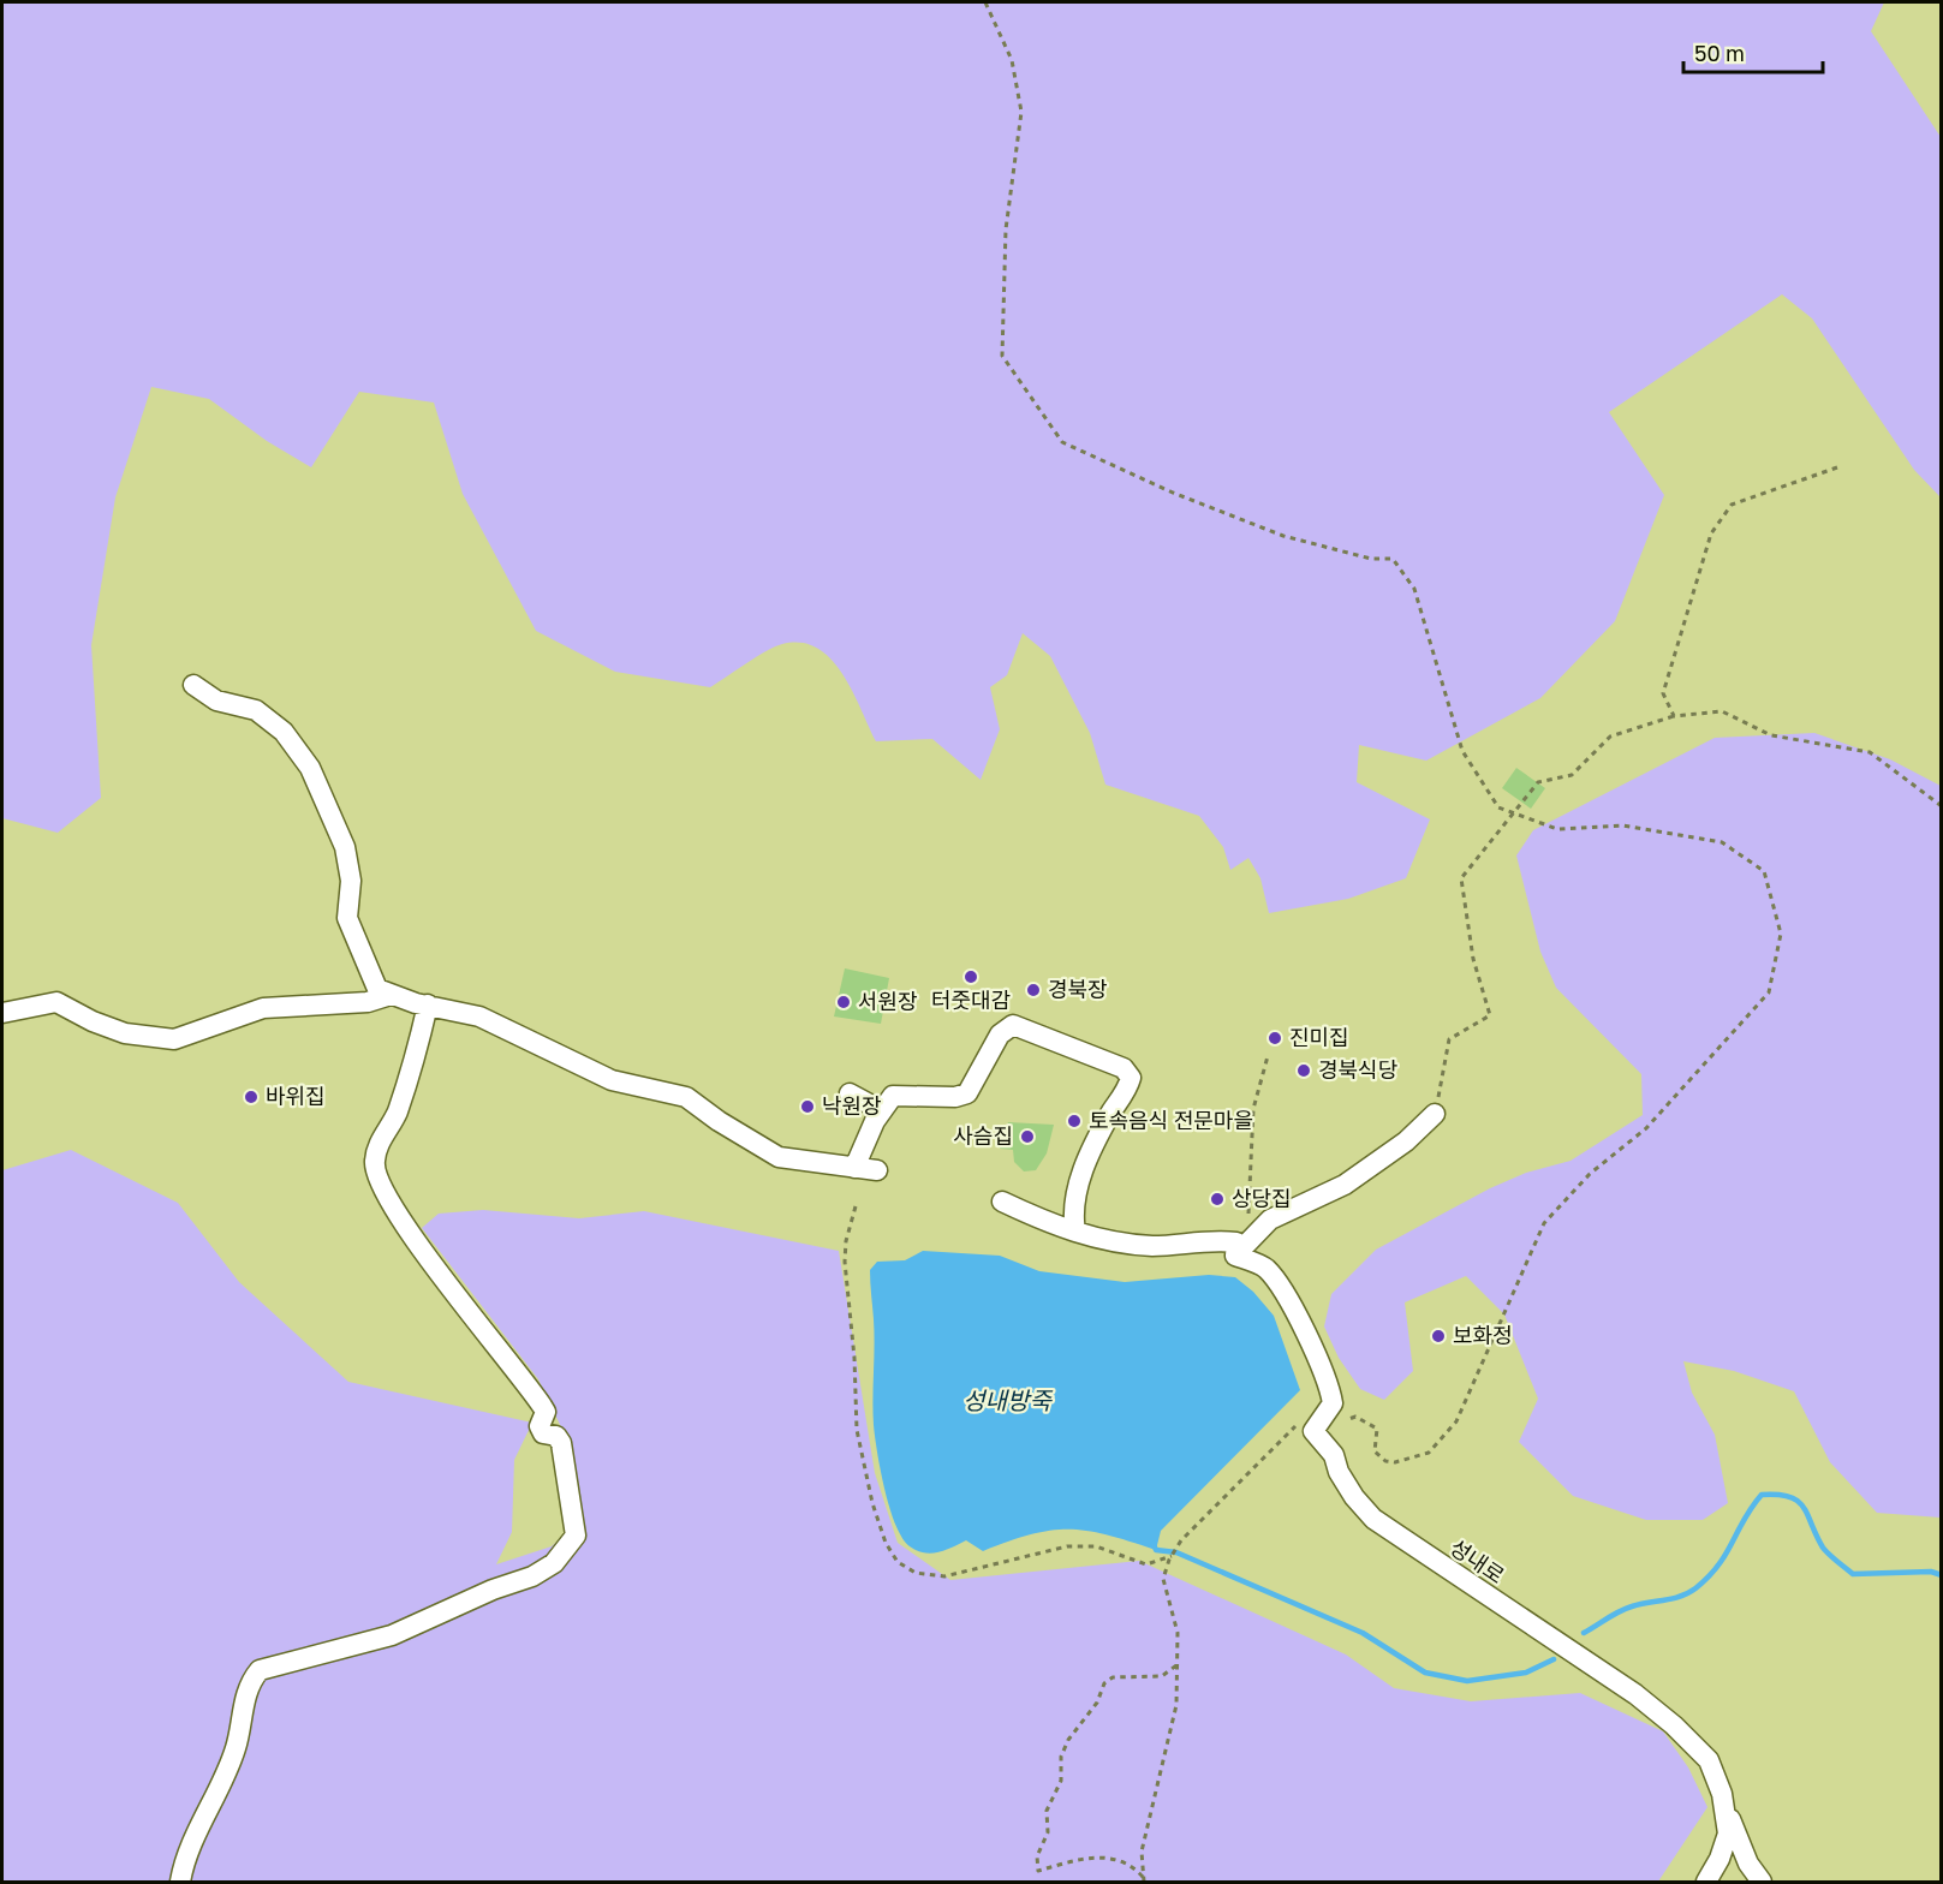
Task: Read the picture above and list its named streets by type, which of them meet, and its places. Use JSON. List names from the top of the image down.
{
  "streets": {
    "street": ["성내로"]
  },
  "water": ["성내방죽"],
  "places": [
    "터줏대감",
    "경북장",
    "서원장",
    "진미집",
    "경북식당",
    "바위집",
    "낙원장",
    "토속음식 전문마을",
    "사슴집",
    "상당집",
    "보화정"
  ],
  "scale_bar": "50 m"
}
